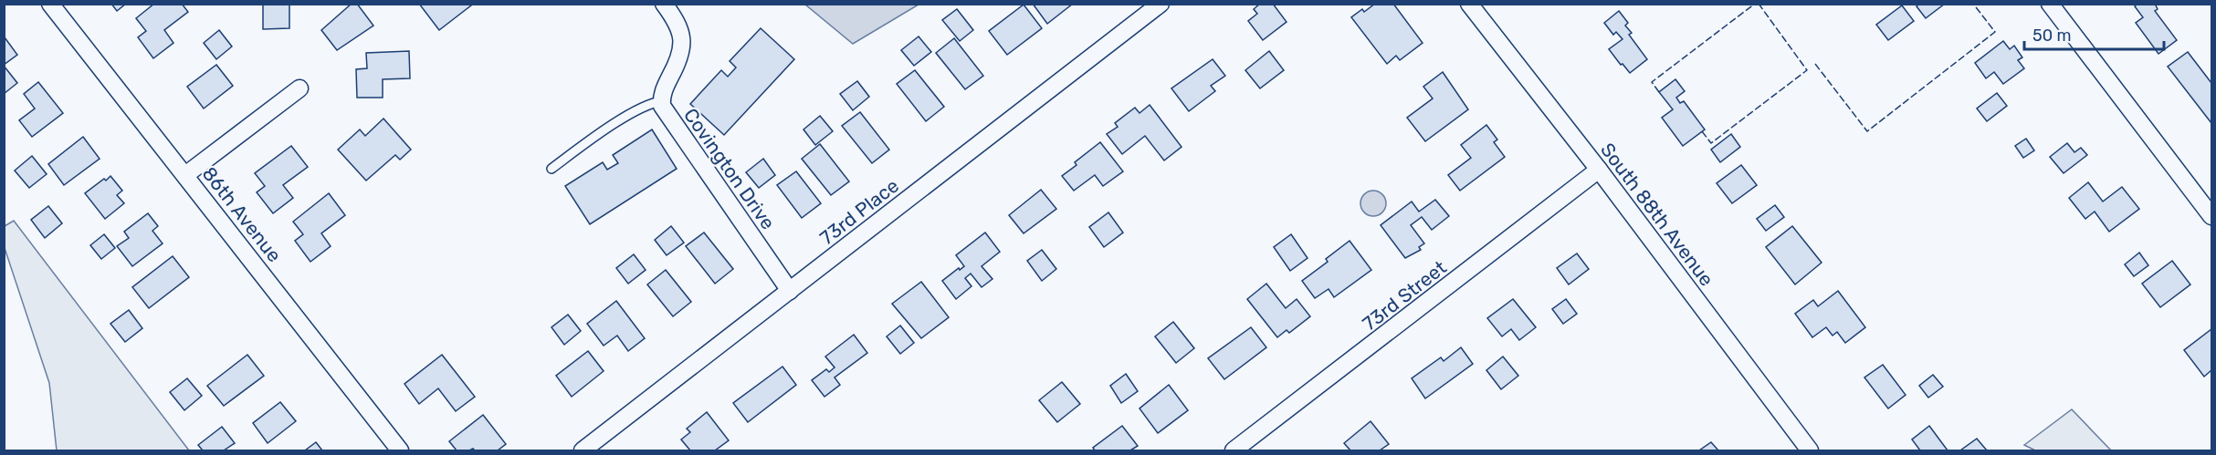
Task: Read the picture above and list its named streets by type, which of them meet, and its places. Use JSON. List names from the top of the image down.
{
  "streets": {
    "street": [
      "Covington Drive",
      "73rd Place",
      "86th Avenue",
      "South 88th Avenue",
      "73rd Street"
    ]
  },
  "crossings": [
    ["Covington Drive", "73rd Place"],
    ["South 88th Avenue", "73rd Street"]
  ],
  "scale_bar": "50 m"
}
